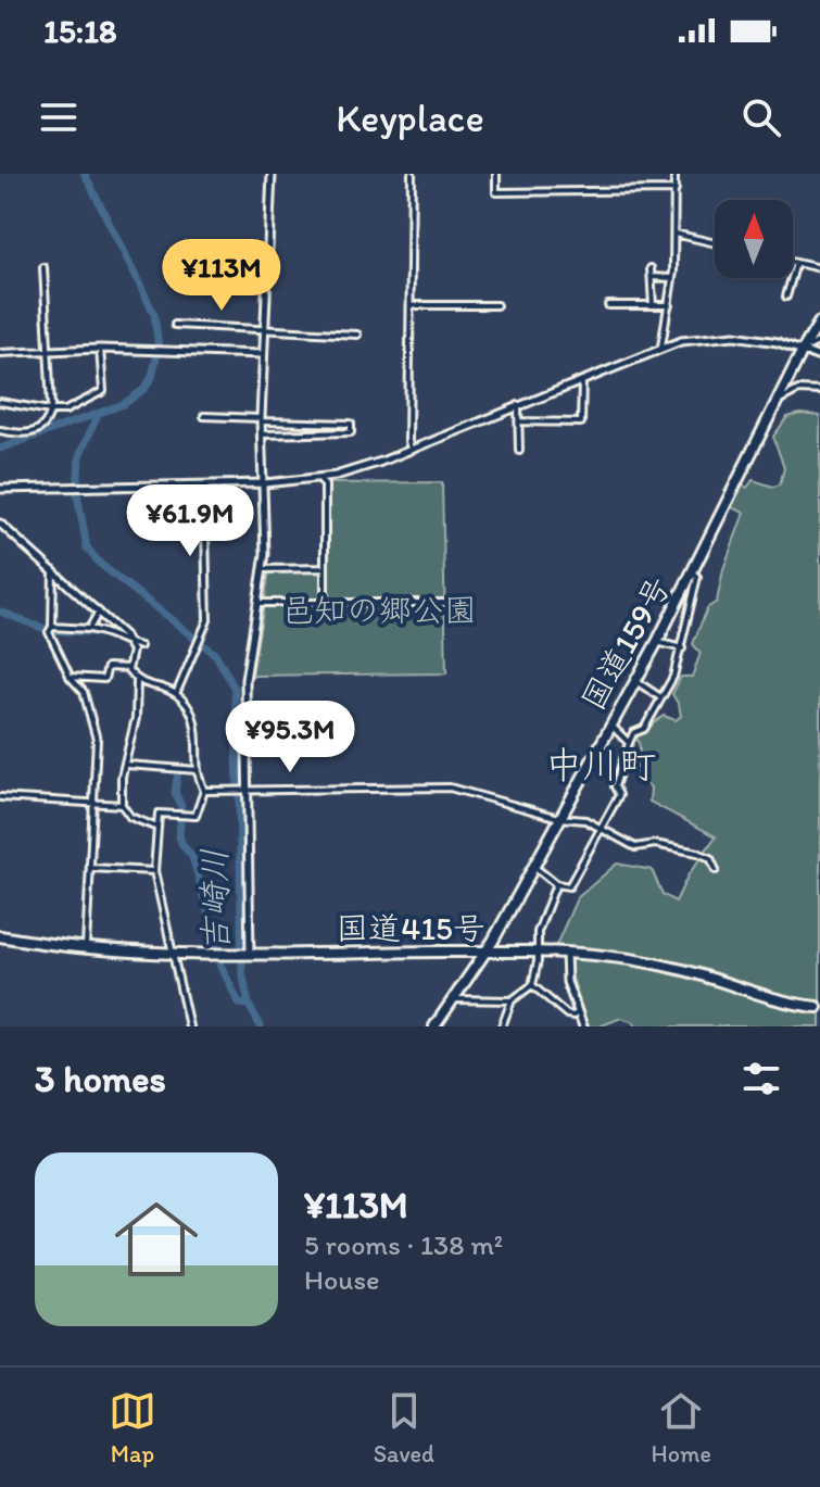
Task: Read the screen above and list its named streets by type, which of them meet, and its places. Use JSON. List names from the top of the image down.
{
  "streets": {
    "highway": ["国道159号", "国道415号"]
  },
  "crossings": [
    ["国道159号", "国道415号"]
  ],
  "districts": ["中川町"],
  "water": ["吉崎川"],
  "parks": ["邑知の郷公園"],
  "north": "top",
  "page": {
    "status": "15:18",
    "header": "Keyplace",
    "price": ["¥113M", "¥61.9M", "¥95.3M"],
    "heading": "3 homes",
    "list": [
      {
        "name": "¥113M",
        "note": "5 rooms · 138 m² · House"
      }
    ],
    "tabs": ["Map", "Saved", "Home"]
  }
}
